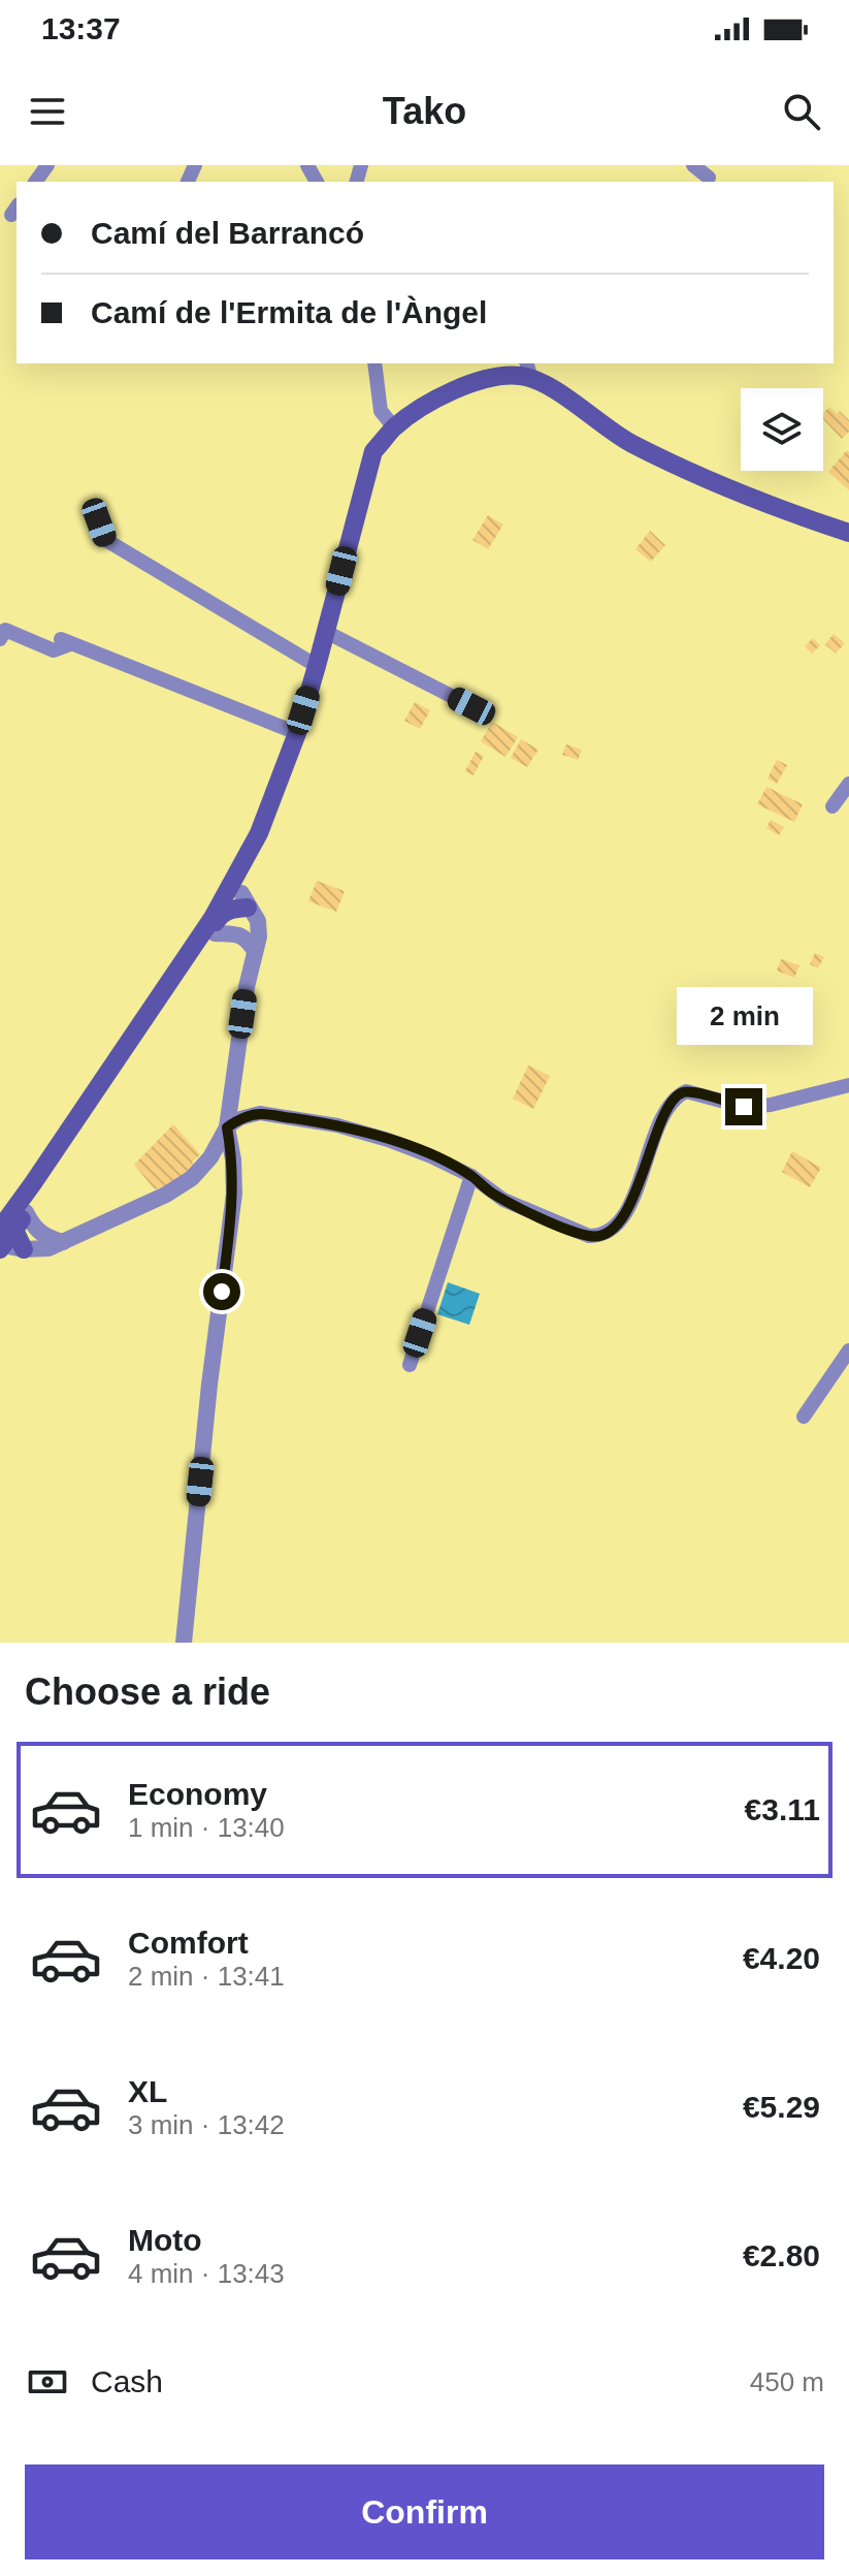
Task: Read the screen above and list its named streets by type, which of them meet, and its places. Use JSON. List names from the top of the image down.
{
  "page": {
    "status": "13:37",
    "header": "Tako",
    "banner": ["Camí del Barrancó", "Camí de l'Ermita de l'Àngel"],
    "bubble": "2 min",
    "heading": "Choose a ride",
    "list": [
      {
        "name": "Economy",
        "note": "1 min · 13:40",
        "value": "€3.11"
      },
      {
        "name": "Comfort",
        "note": "2 min · 13:41",
        "value": "€4.20"
      },
      {
        "name": "XL",
        "note": "3 min · 13:42",
        "value": "€5.29"
      },
      {
        "name": "Moto",
        "note": "4 min · 13:43",
        "value": "€2.80"
      }
    ],
    "pay": ["Cash", "450 m"],
    "buttons": "Confirm"
  }
}
